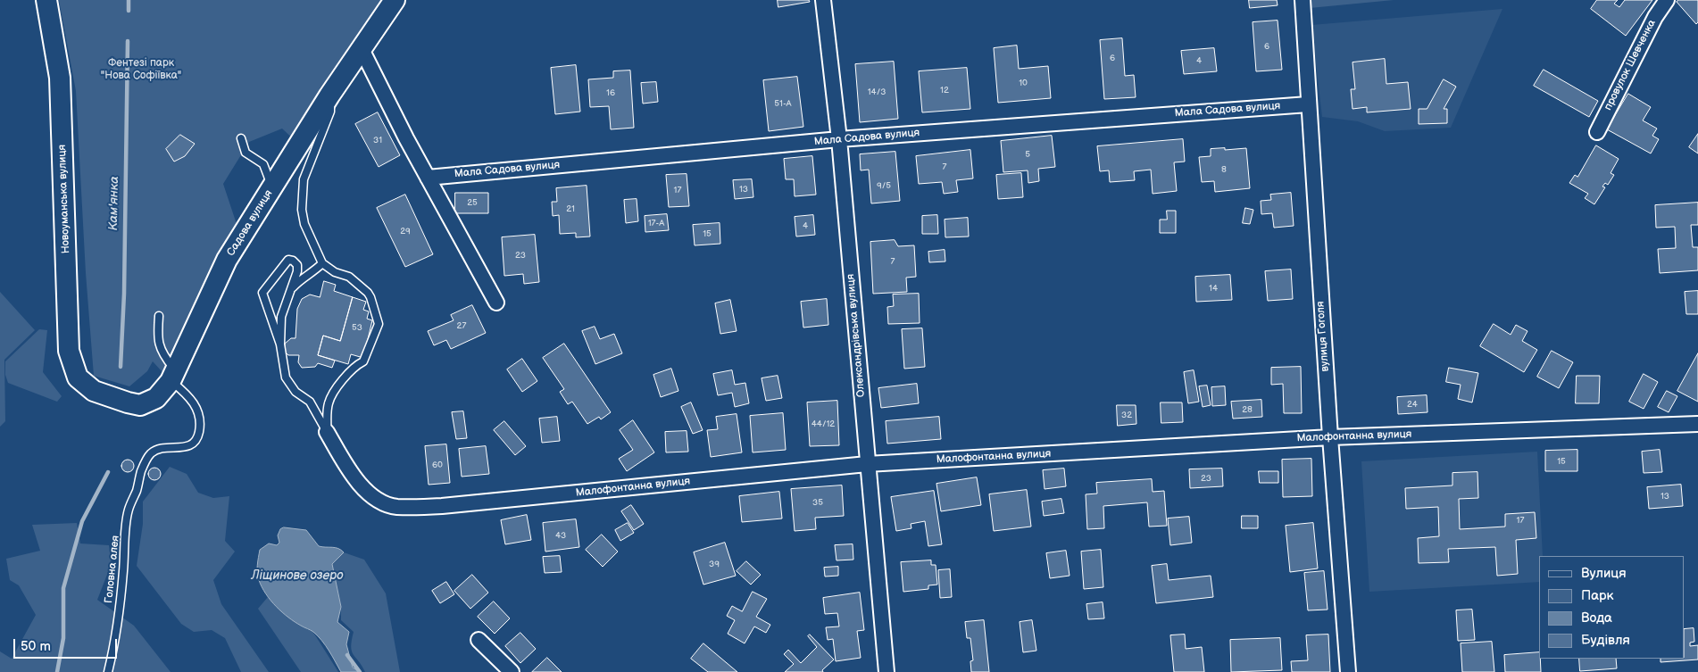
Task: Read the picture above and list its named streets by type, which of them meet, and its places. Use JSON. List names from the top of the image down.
{
  "streets": {
    "street": [
      "провулок Шевченка",
      "Мала Садова вулиця",
      "Новоуманська вулиця",
      "Садова вулиця",
      "Олександрівська вулиця",
      "вулиця Гоголя",
      "Малофонтанна вулиця"
    ],
    "lane": ["Головна алея"]
  },
  "crossings": [
    ["Мала Садова вулиця", "Олександрівська вулиця"],
    ["Мала Садова вулиця", "вулиця Гоголя"],
    ["Новоуманська вулиця", "Садова вулиця"],
    ["Садова вулиця", "Головна алея"],
    ["Олександрівська вулиця", "Малофонтанна вулиця"],
    ["вулиця Гоголя", "Малофонтанна вулиця"]
  ],
  "water": ["Кам'янка", "Ліщинове озеро"],
  "parks": ["Фентезі парк \"Нова Софіївка\""],
  "house_numbers": [
    "6",
    "6",
    "4",
    "10",
    "12",
    "14/3",
    "16",
    "51-А",
    "31",
    "5",
    "7",
    "8",
    "9/5",
    "13",
    "17",
    "25",
    "21",
    "17-А",
    "4",
    "29",
    "15",
    "23",
    "7",
    "14",
    "27",
    "53",
    "24",
    "28",
    "32",
    "44/12",
    "15",
    "60",
    "23",
    "13",
    "35",
    "17",
    "43",
    "39"
  ],
  "legend": [
    "Вулиця",
    "Парк",
    "Вода",
    "Будівля"
  ],
  "scale_bar": "50 m"
}
